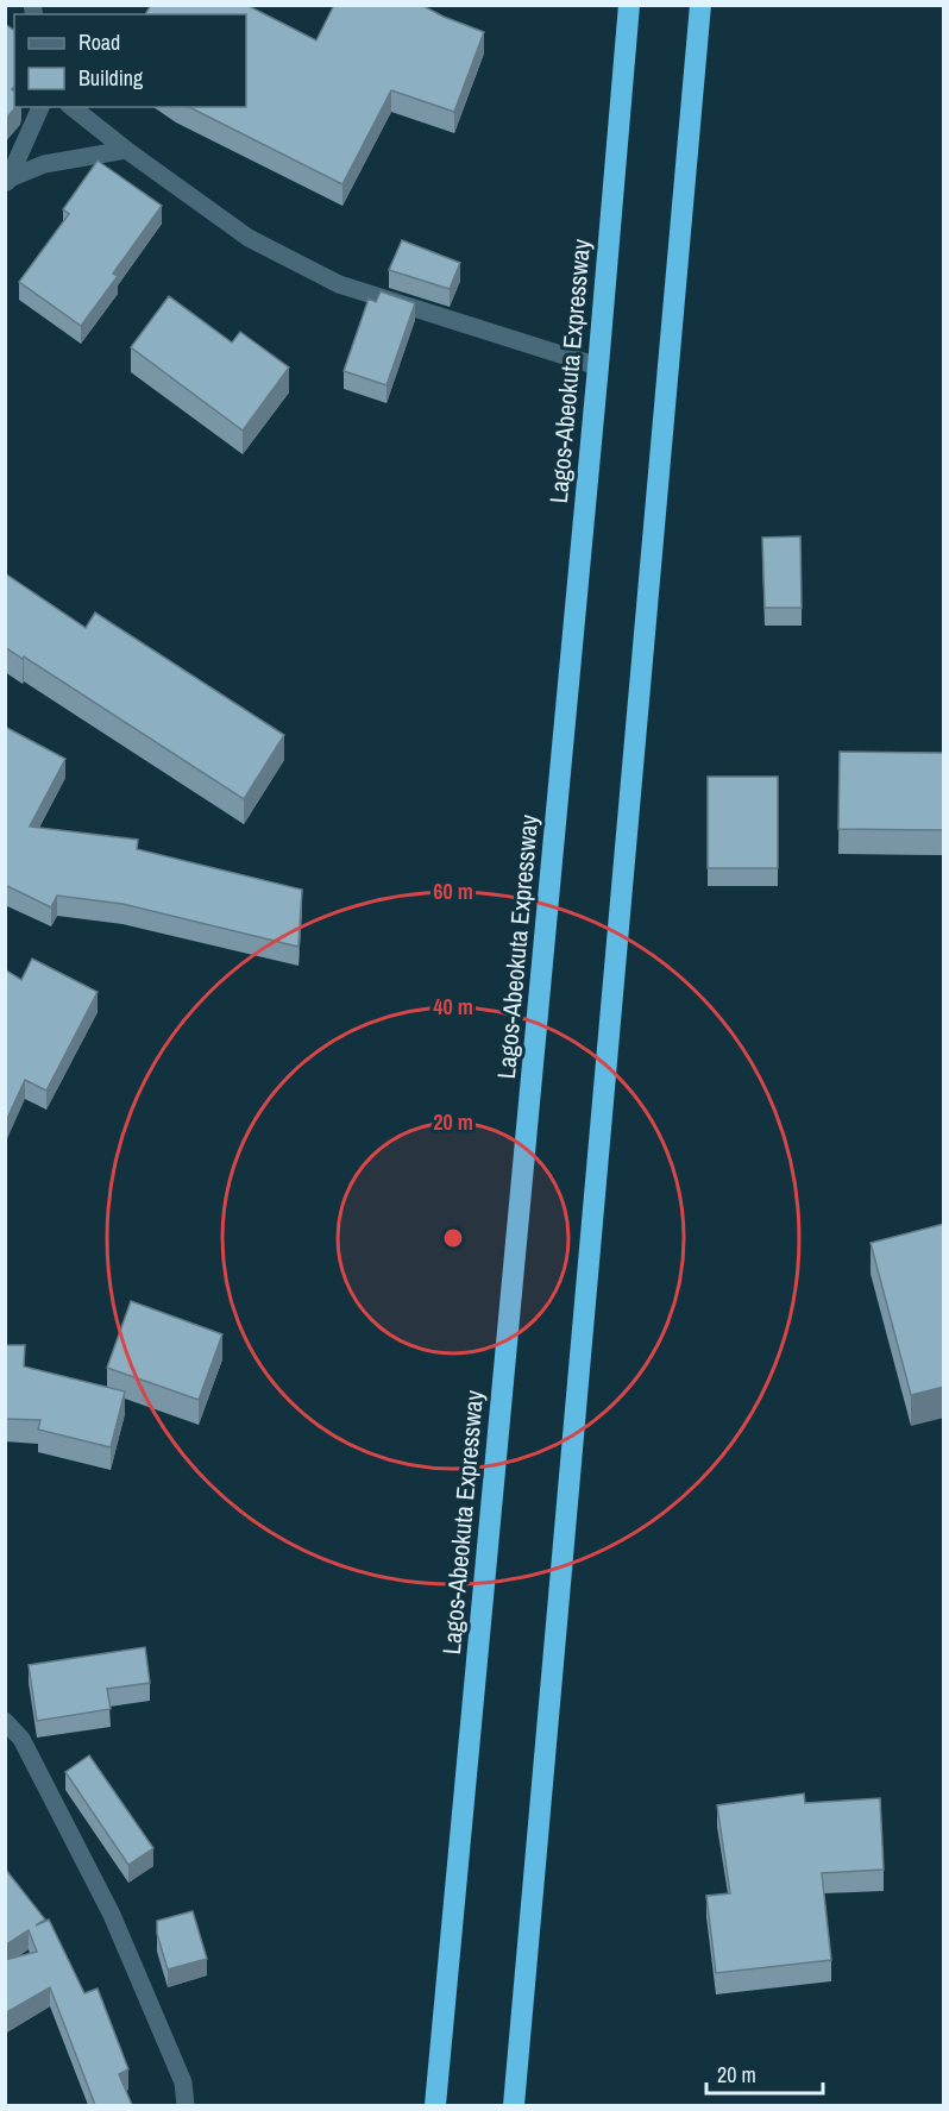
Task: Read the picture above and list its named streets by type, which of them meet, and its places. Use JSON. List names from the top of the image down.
{
  "streets": {
    "highway": ["Lagos-Abeokuta Expressway"]
  },
  "legend": ["Road", "Building"],
  "scale_bar": "20 m",
  "rings": ["60 m", "40 m", "20 m"]
}
